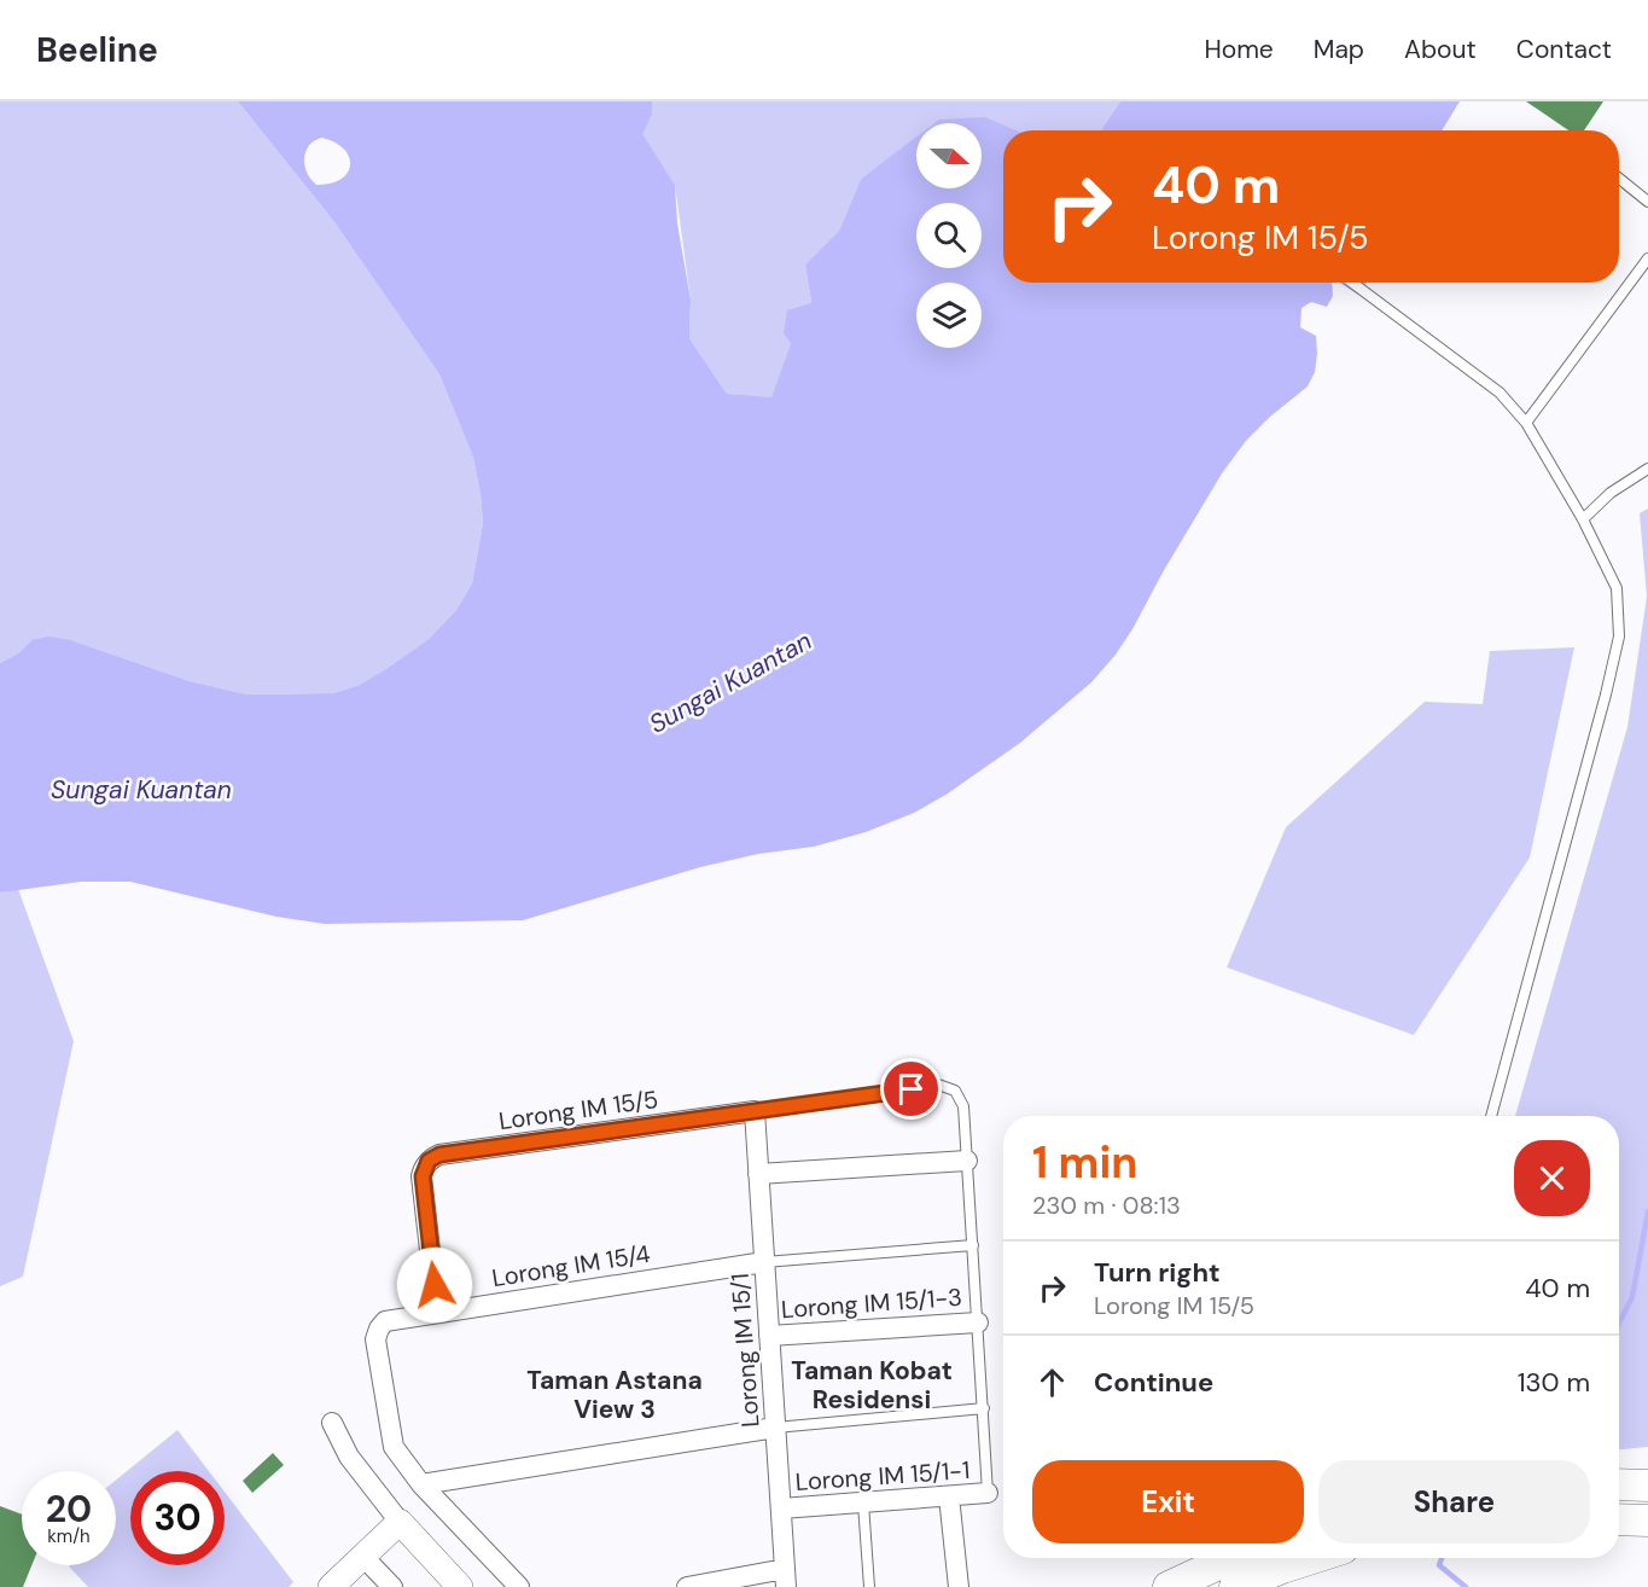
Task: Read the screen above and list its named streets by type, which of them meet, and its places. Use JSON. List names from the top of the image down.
{
  "streets": {
    "street": [
      "Lorong IM 15/5",
      "Lorong IM 15/4",
      "Lorong IM 15/1-3",
      "Lorong IM 15/1",
      "Lorong IM 15/1-1"
    ]
  },
  "crossings": [
    ["Lorong IM 15/5", "Lorong IM 15/4"],
    ["Lorong IM 15/5", "Lorong IM 15/1"],
    ["Lorong IM 15/4", "Lorong IM 15/1"],
    ["Lorong IM 15/1-3", "Lorong IM 15/1"],
    ["Lorong IM 15/1", "Lorong IM 15/1-1"]
  ],
  "districts": ["Taman Kobat Residensi", "Taman Astana View 3"],
  "water": ["Sungai Kuantan"],
  "north": "right",
  "page": {
    "header": "Beeline",
    "nav": [
      "Home",
      "Map",
      "About",
      "Contact"
    ],
    "turn": ["40 m", "Lorong IM 15/5"],
    "heading": ["1 min", "230 m · 08:13"],
    "list": [
      {
        "name": "Turn right",
        "note": "Lorong IM 15/5",
        "value": "40 m"
      },
      {
        "name": "Continue",
        "value": "130 m"
      }
    ],
    "buttons": ["Exit", "Share"],
    "speed": "20 km/h",
    "limit": "30"
  }
}
